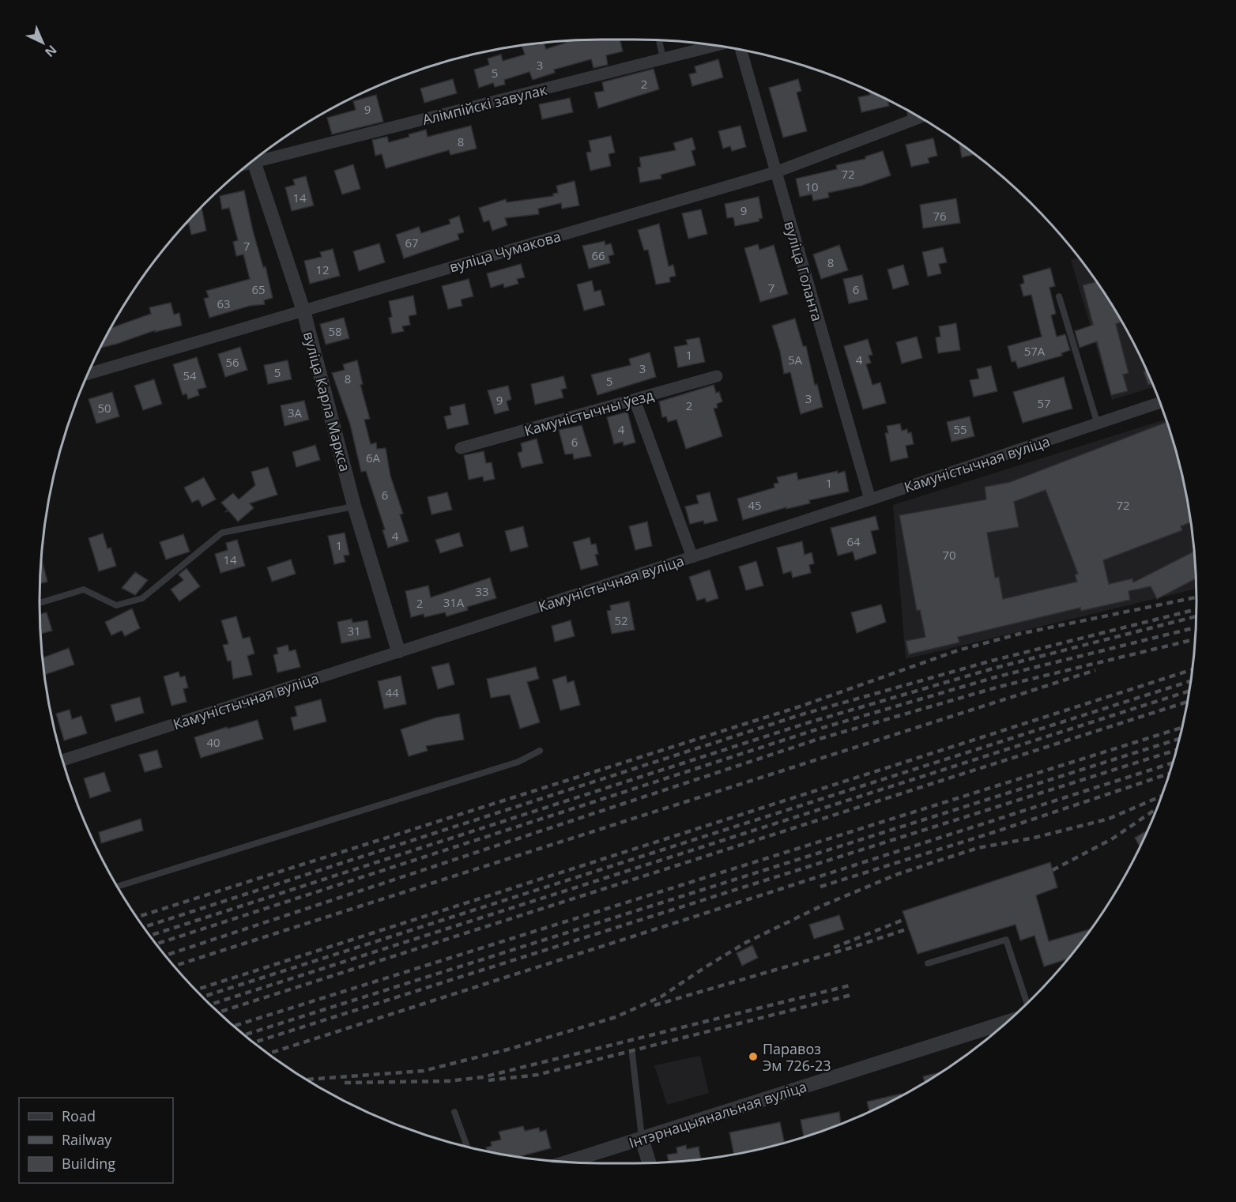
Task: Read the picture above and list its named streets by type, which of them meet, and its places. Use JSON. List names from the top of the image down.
{
  "streets": {
    "street": [
      "Алімпійскі завулак",
      "вуліца Чумакова",
      "вуліца Голанта",
      "вуліца Карла Маркса",
      "Камуністычны ўезд",
      "Камуністычная вуліца",
      "Інтэрнацыянальная вуліца"
    ]
  },
  "crossings": [
    ["вуліца Чумакова", "вуліца Голанта"],
    ["вуліца Чумакова", "вуліца Карла Маркса"],
    ["вуліца Голанта", "Камуністычная вуліца"],
    ["вуліца Карла Маркса", "Камуністычная вуліца"]
  ],
  "places": ["Паравоз Эм 726-23"],
  "house_numbers": [
    "3",
    "5",
    "2",
    "9",
    "8",
    "72",
    "10",
    "14",
    "9",
    "76",
    "67",
    "7",
    "66",
    "8",
    "12",
    "7",
    "65",
    "6",
    "63",
    "58",
    "57А",
    "1",
    "5А",
    "4",
    "56",
    "3",
    "5",
    "54",
    "8",
    "5",
    "3",
    "9",
    "57",
    "2",
    "50",
    "3А",
    "4",
    "55",
    "6",
    "6А",
    "1",
    "6",
    "45",
    "72",
    "4",
    "64",
    "1",
    "70",
    "14",
    "33",
    "31А",
    "2",
    "52",
    "31",
    "44",
    "40"
  ],
  "legend": ["Road", "Railway", "Building"],
  "north": "bottom right"
}
